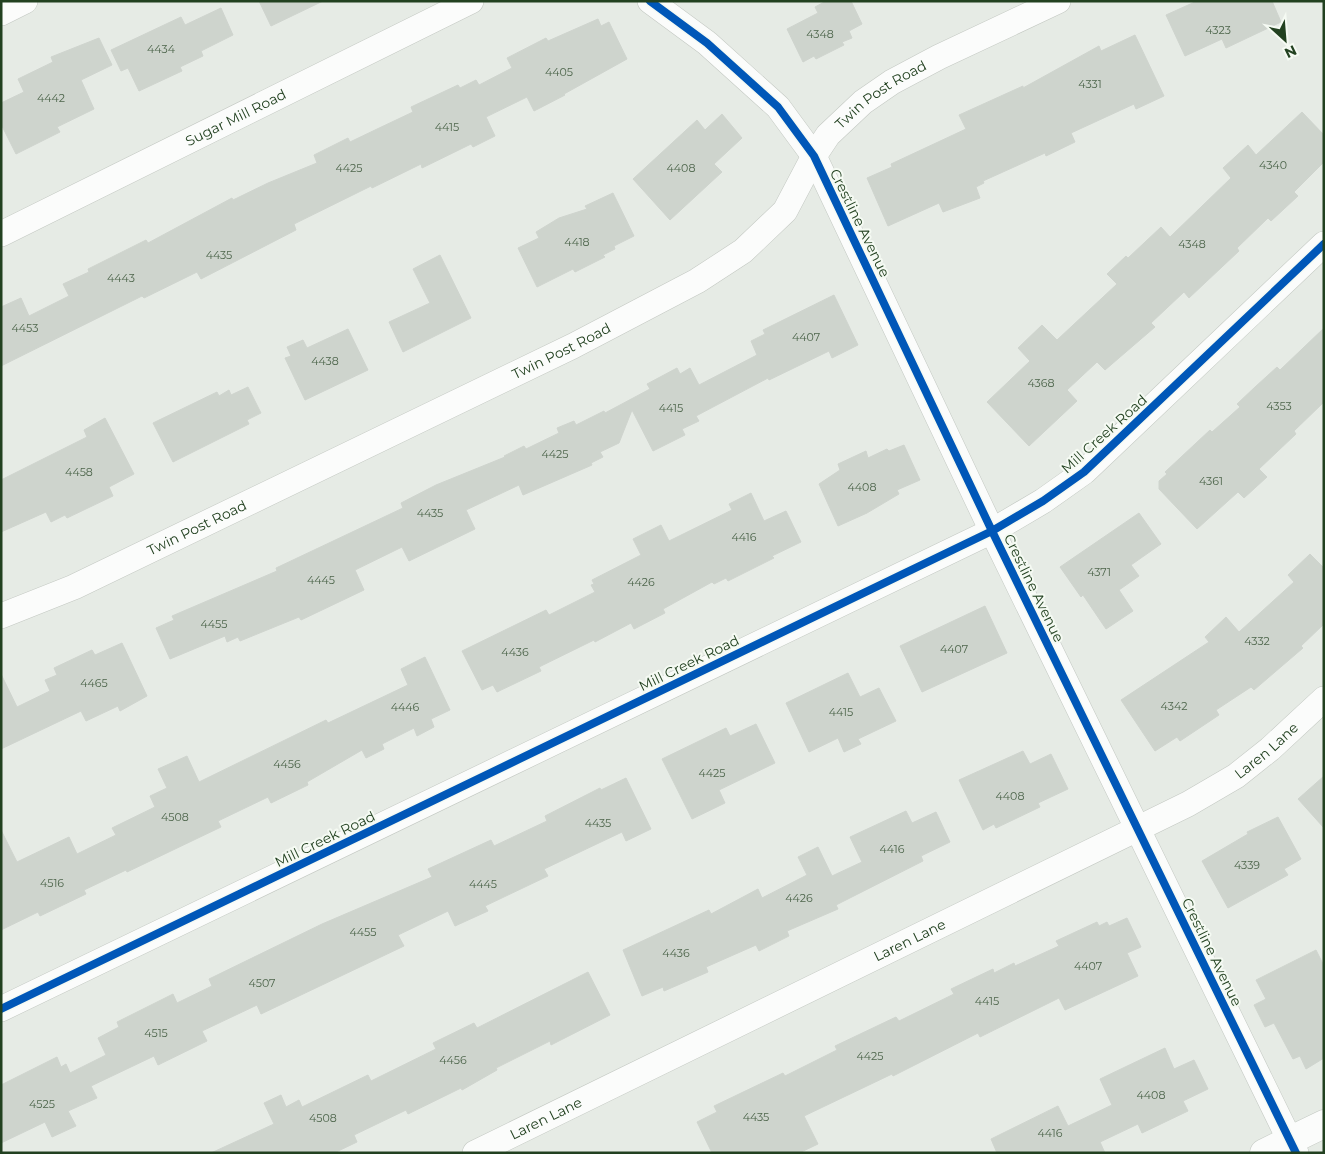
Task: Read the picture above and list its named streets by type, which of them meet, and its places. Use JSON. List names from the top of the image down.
{
  "streets": {
    "street": [
      "Twin Post Road",
      "Sugar Mill Road",
      "Crestline Avenue",
      "Mill Creek Road",
      "Laren Lane"
    ]
  },
  "crossings": [
    ["Twin Post Road", "Crestline Avenue"],
    ["Crestline Avenue", "Mill Creek Road"],
    ["Crestline Avenue", "Laren Lane"]
  ],
  "house_numbers": [
    "4323",
    "4348",
    "4434",
    "4405",
    "4331",
    "4442",
    "4415",
    "4340",
    "4425",
    "4408",
    "4418",
    "4348",
    "4435",
    "4443",
    "4453",
    "4407",
    "4438",
    "4368",
    "4353",
    "4415",
    "4425",
    "4458",
    "4361",
    "4408",
    "4435",
    "4416",
    "4371",
    "4445",
    "4426",
    "4455",
    "4332",
    "4407",
    "4436",
    "4465",
    "4342",
    "4446",
    "4415",
    "4456",
    "4425",
    "4408",
    "4508",
    "4435",
    "4416",
    "4339",
    "4516",
    "4445",
    "4426",
    "4455",
    "4436",
    "4407",
    "4507",
    "4415",
    "4515",
    "4425",
    "4456",
    "4408",
    "4525",
    "4435",
    "4508",
    "4416"
  ],
  "north": "bottom right"
}
